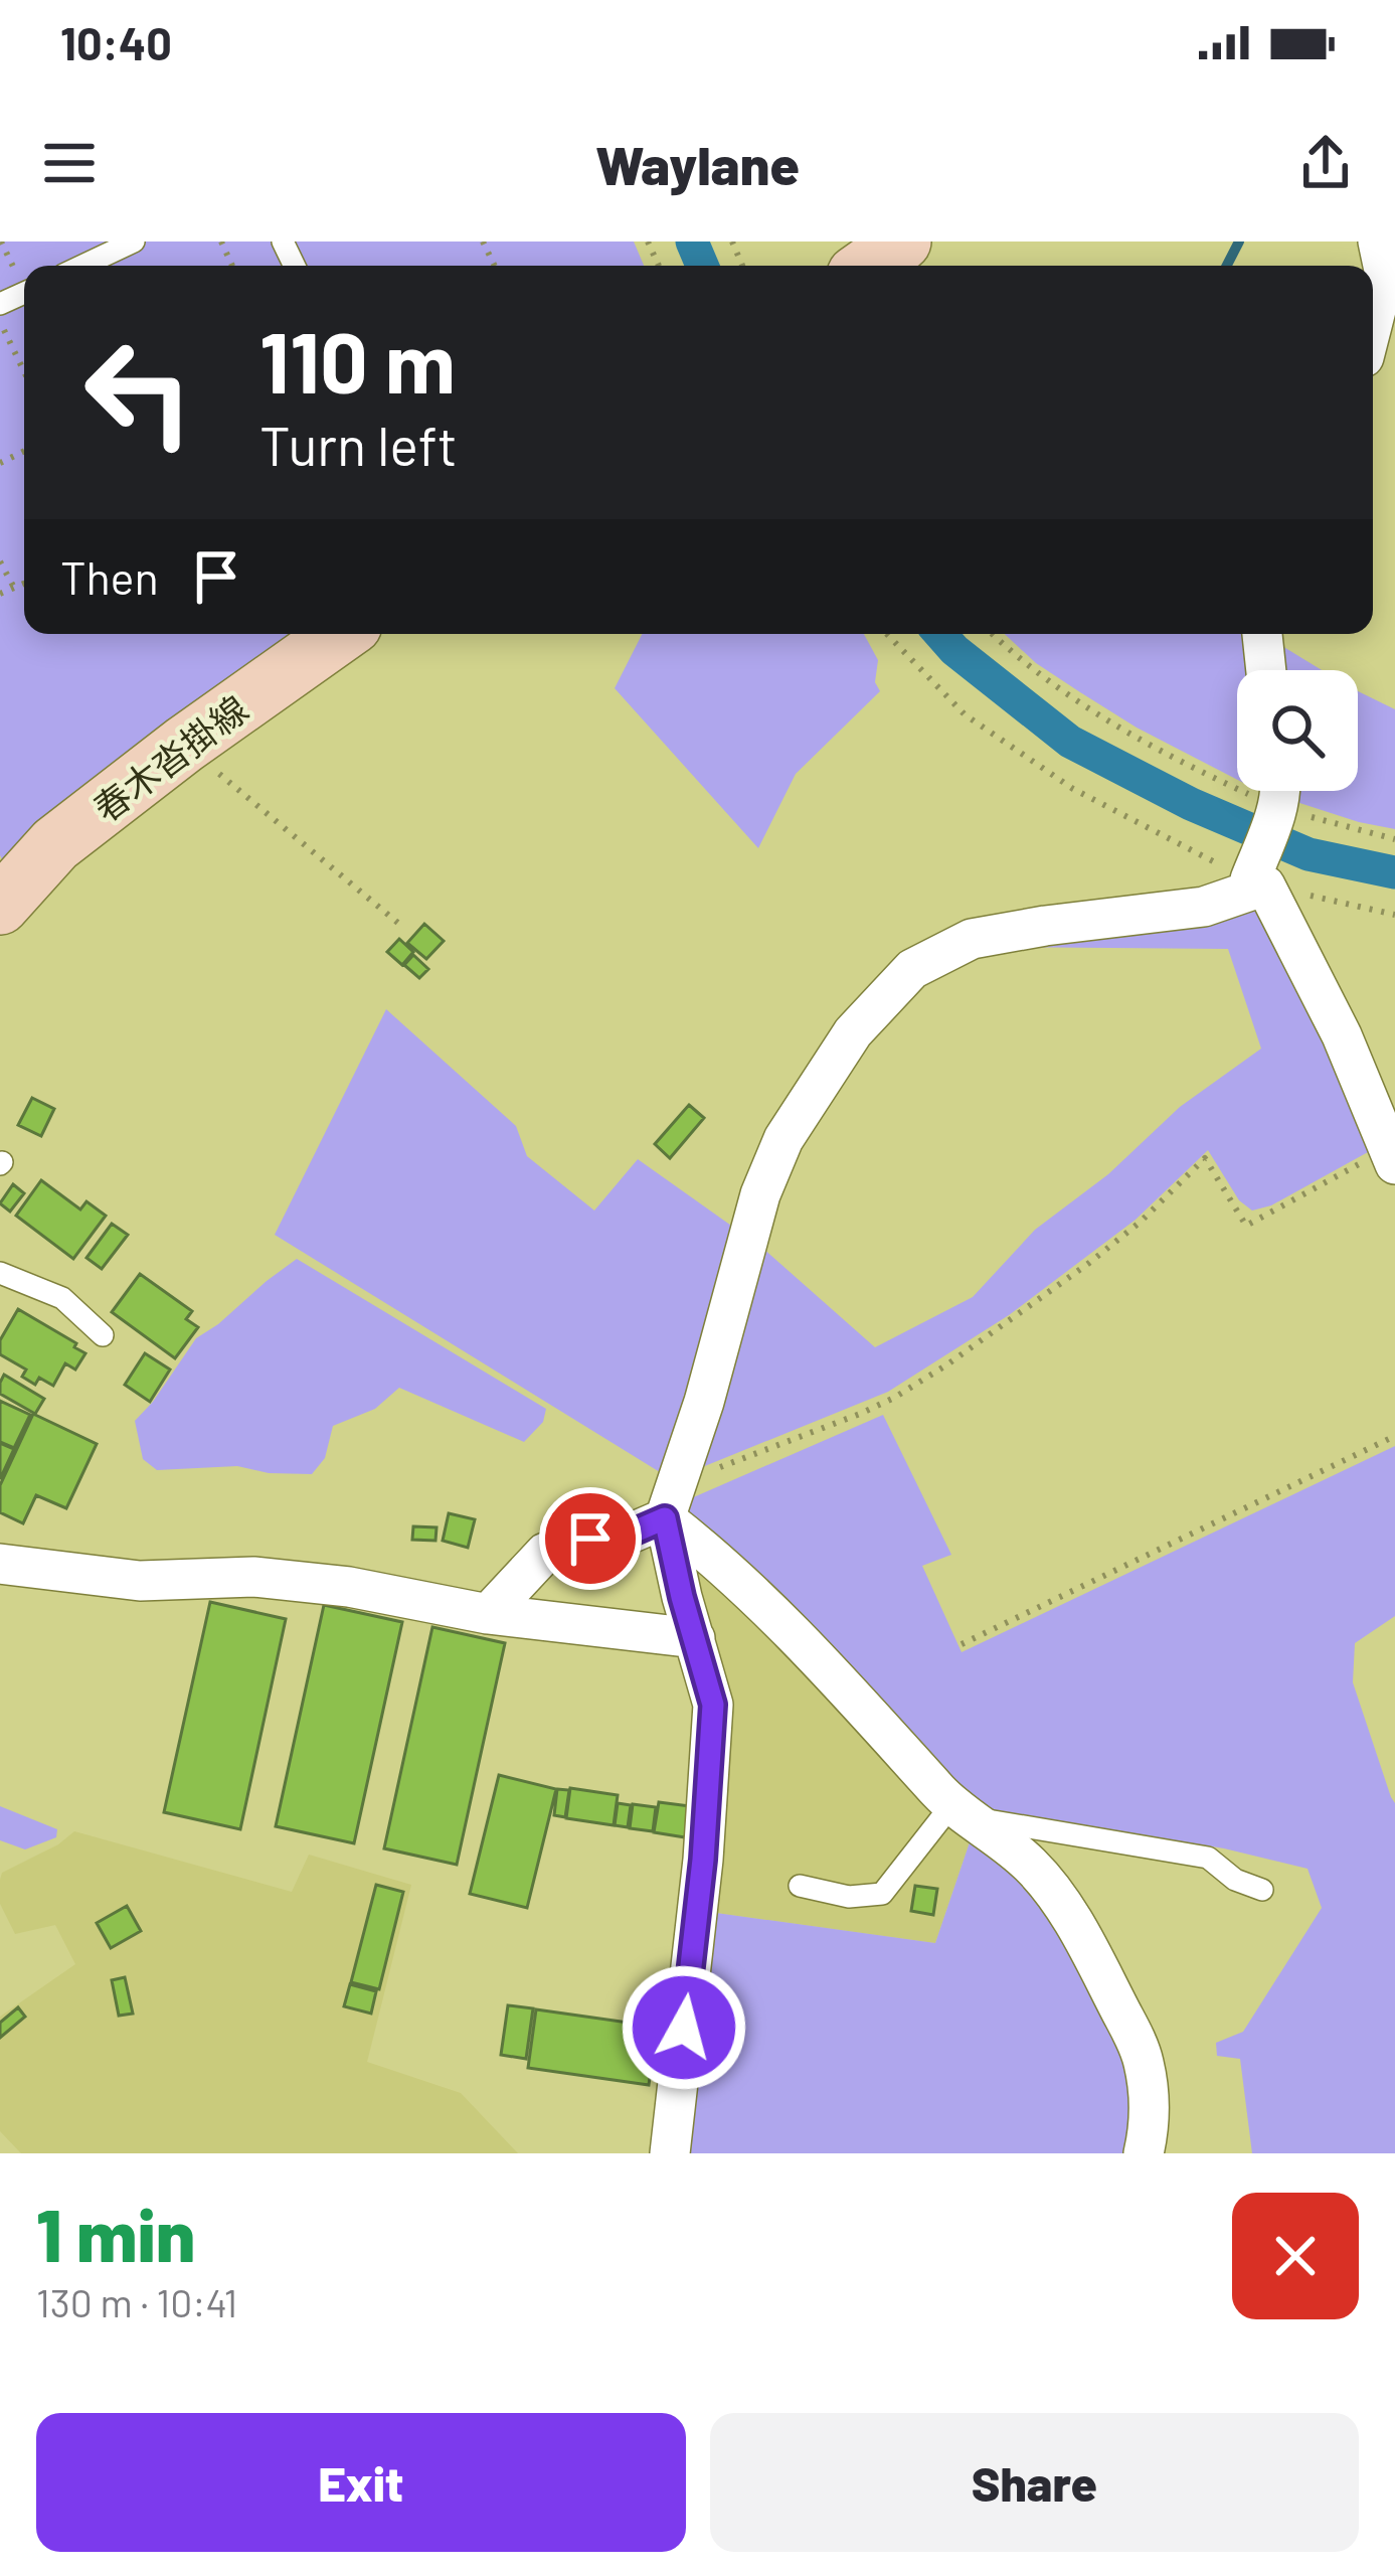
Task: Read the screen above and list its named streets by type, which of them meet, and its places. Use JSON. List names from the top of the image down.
{
  "streets": {
    "main road": ["春木沓掛線"]
  },
  "page": {
    "status": "10:40",
    "header": "Waylane",
    "turn": ["110 m", "Turn left"],
    "then": "Then",
    "heading": ["1 min", "130 m · 10:41"],
    "buttons": ["Exit", "Share"]
  }
}
